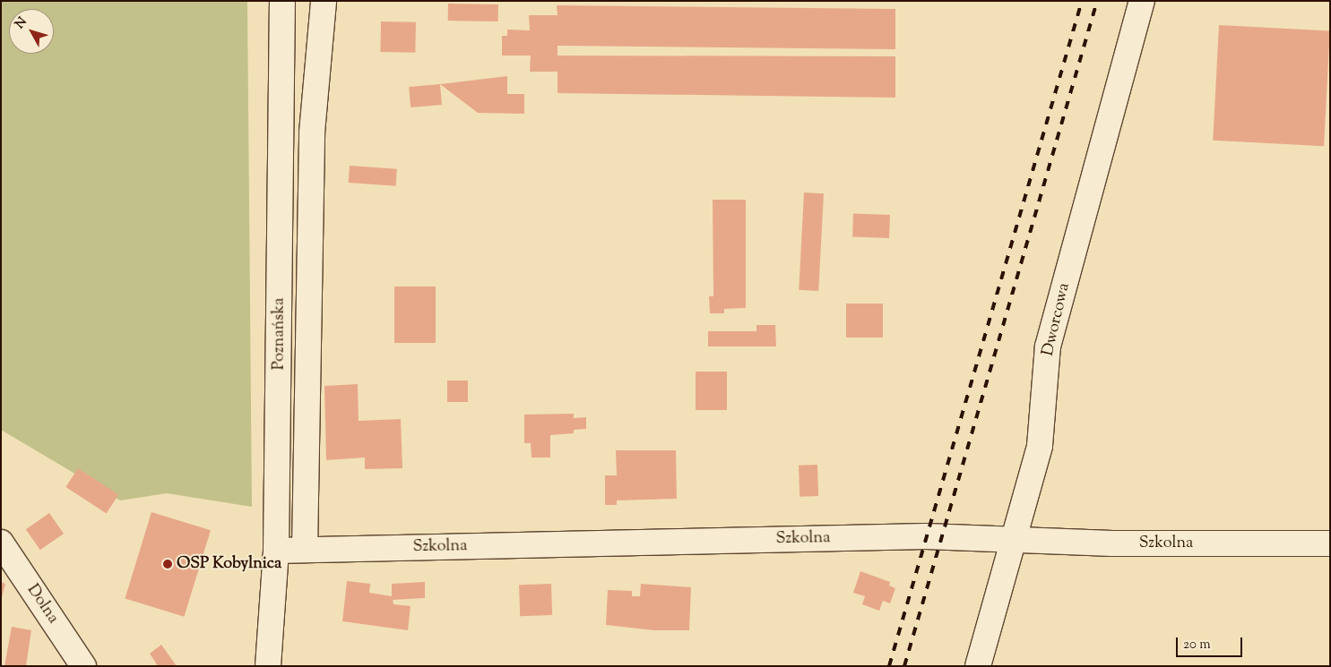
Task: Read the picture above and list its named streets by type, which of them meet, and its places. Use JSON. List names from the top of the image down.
{
  "streets": {
    "street": [
      "Dworcowa",
      "Poznańska",
      "Szkolna",
      "Dolna"
    ]
  },
  "crossings": [
    ["Dworcowa", "Szkolna"],
    ["Poznańska", "Szkolna"]
  ],
  "places": ["OSP Kobylnica"],
  "scale_bar": "20 m",
  "north": "top left"
}
